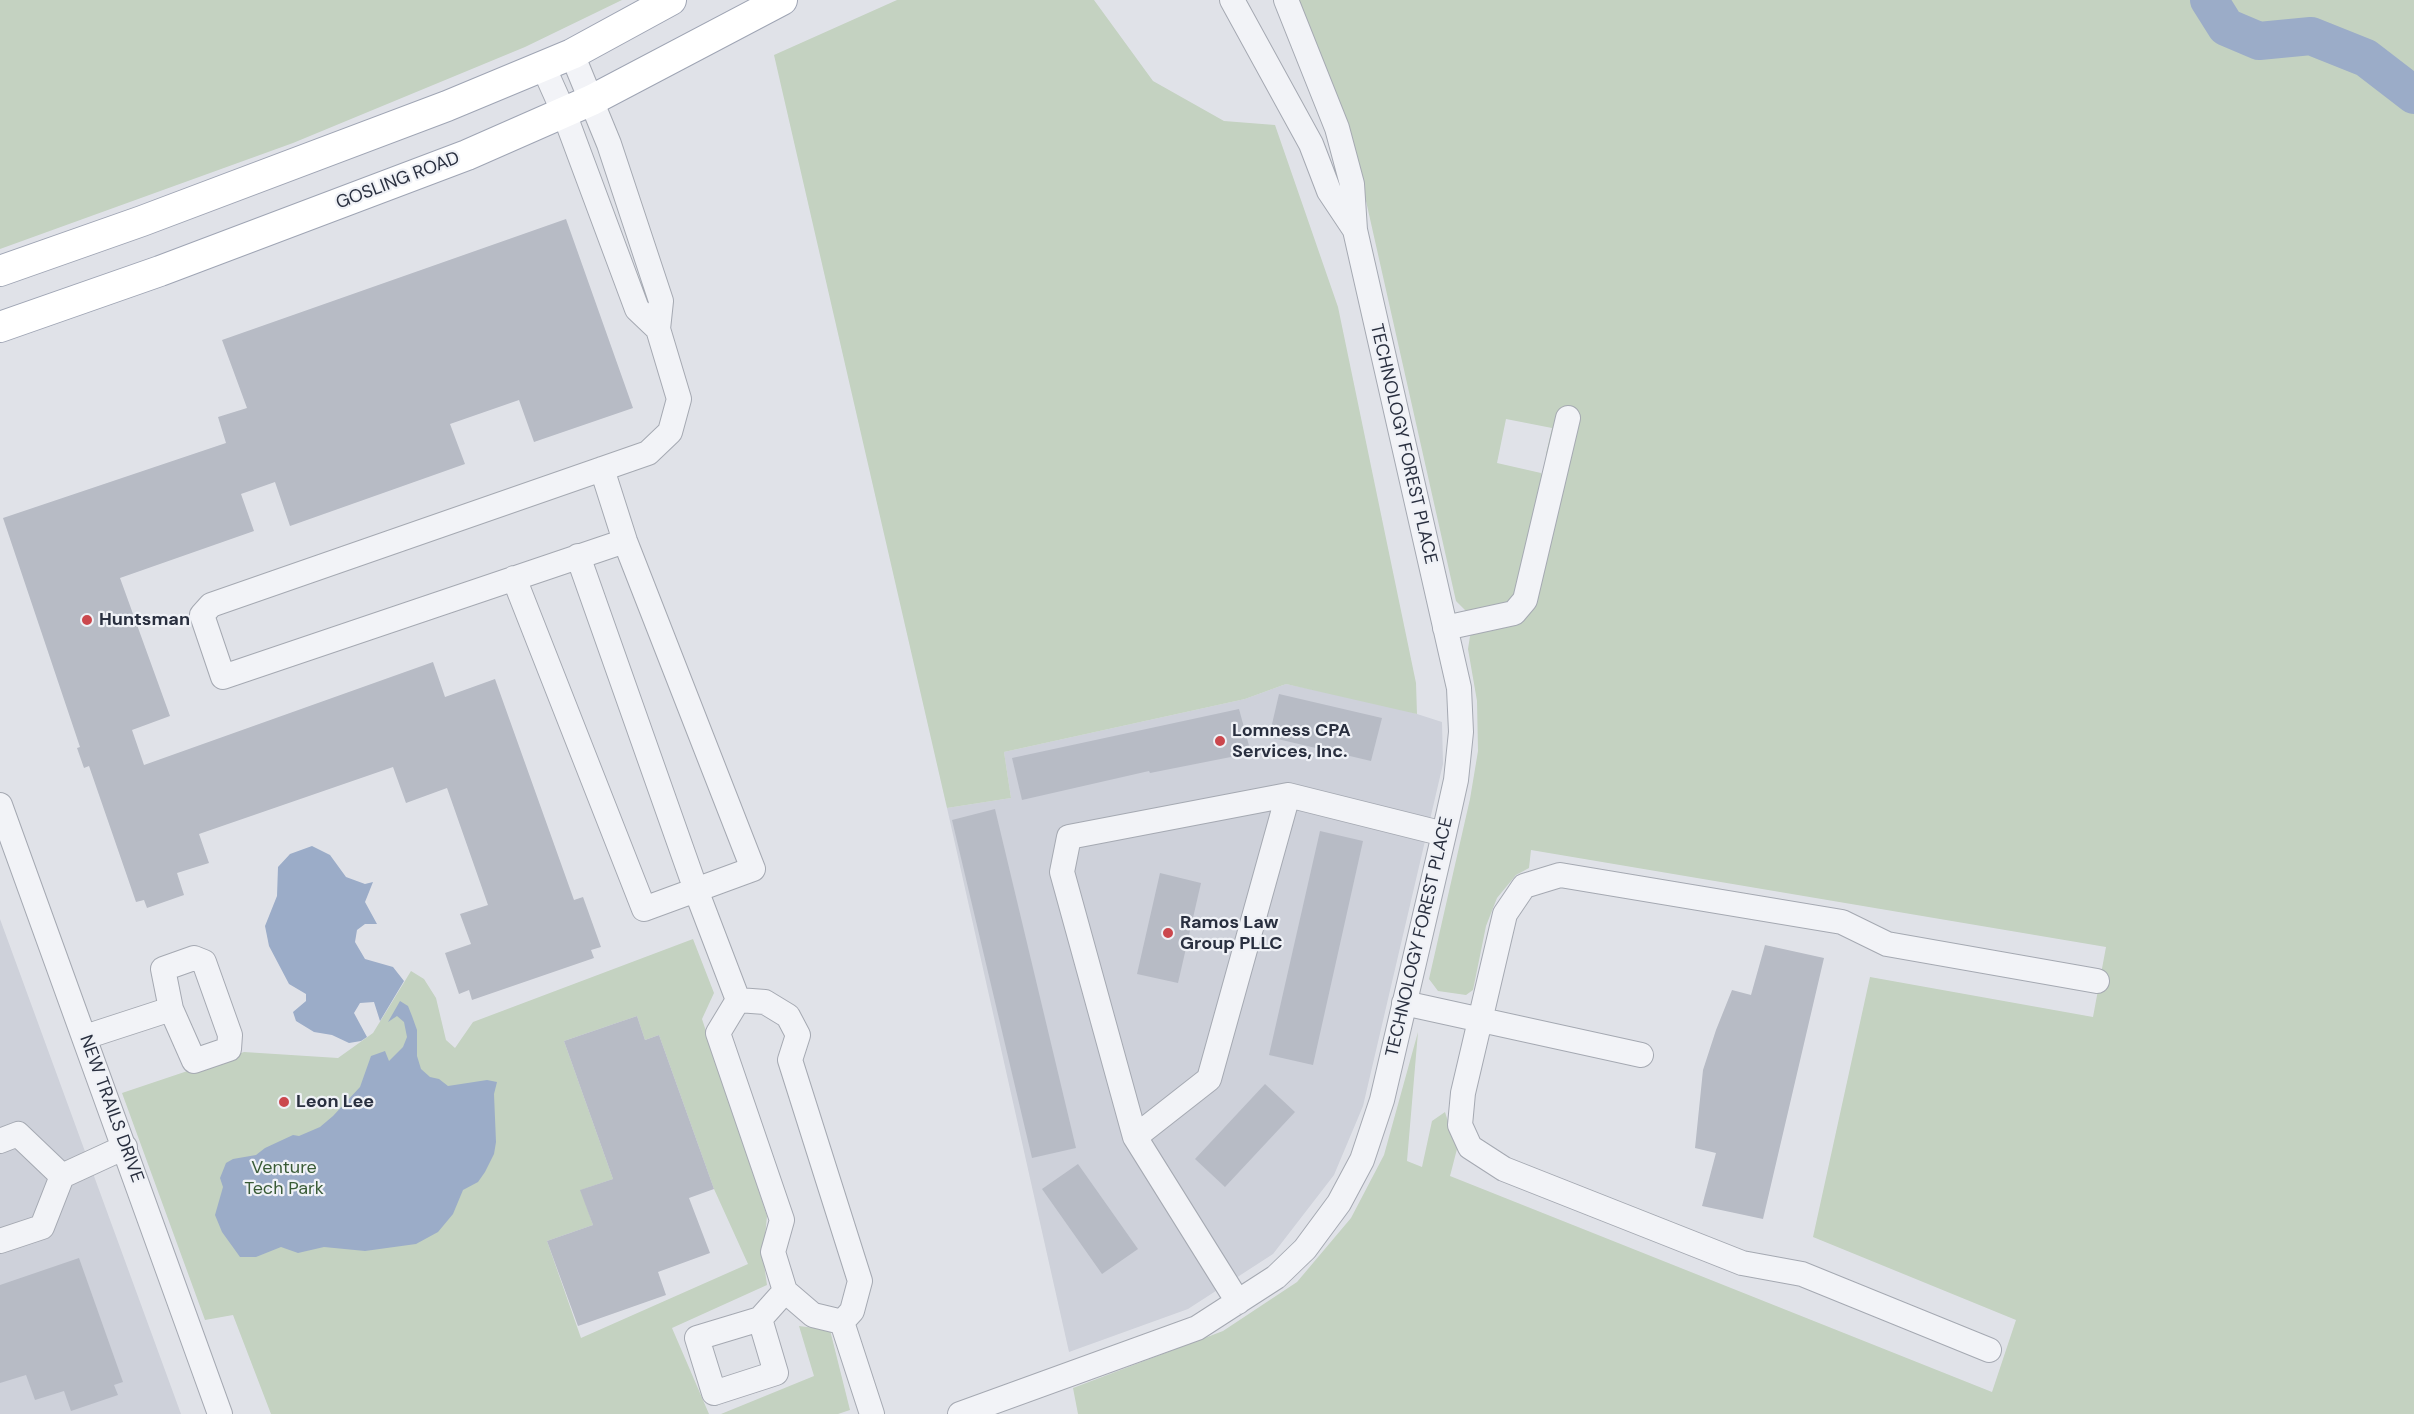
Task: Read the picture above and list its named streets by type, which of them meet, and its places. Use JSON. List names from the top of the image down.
{
  "streets": {
    "main road": ["GOSLING ROAD"],
    "street": ["TECHNOLOGY FOREST PLACE", "NEW TRAILS DRIVE"]
  },
  "parks": ["Venture Tech Park"],
  "places": [
    "Huntsman",
    "Lomness CPA Services, Inc.",
    "Ramos Law Group PLLC",
    "Leon Lee"
  ]
}
